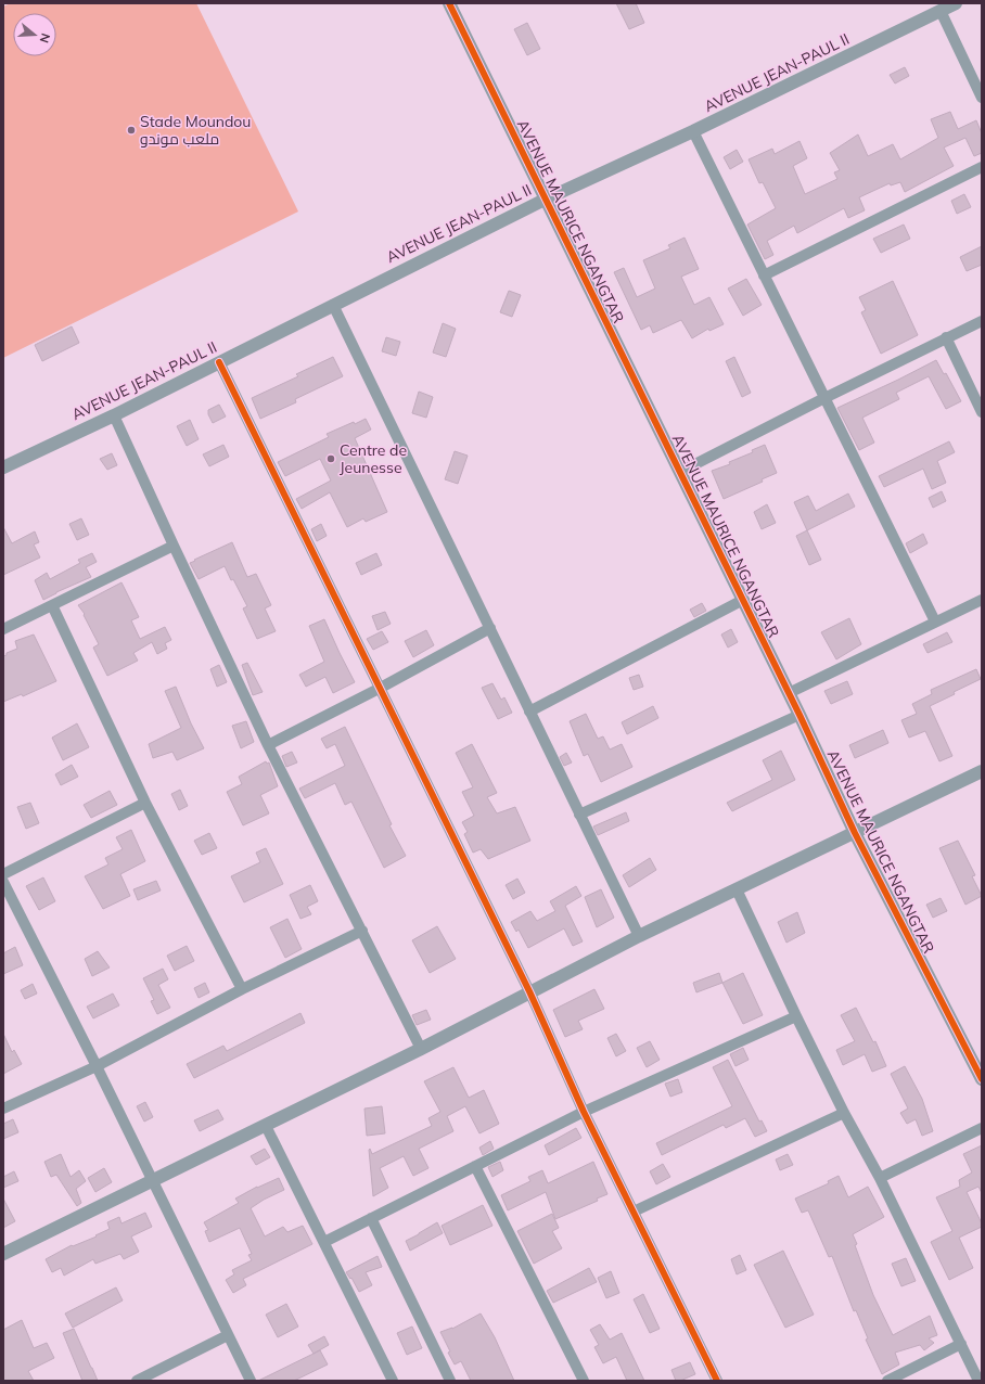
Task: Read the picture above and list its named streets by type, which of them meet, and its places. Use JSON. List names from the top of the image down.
{
  "streets": {
    "street": ["AVENUE JEAN-PAUL II", "AVENUE MAURICE NGANGTAR"]
  },
  "crossings": [
    ["AVENUE JEAN-PAUL II", "AVENUE MAURICE NGANGTAR"]
  ],
  "places": ["Stade Moundou ملعب موندو", "Centre de Jeunesse"],
  "north": "right"
}
